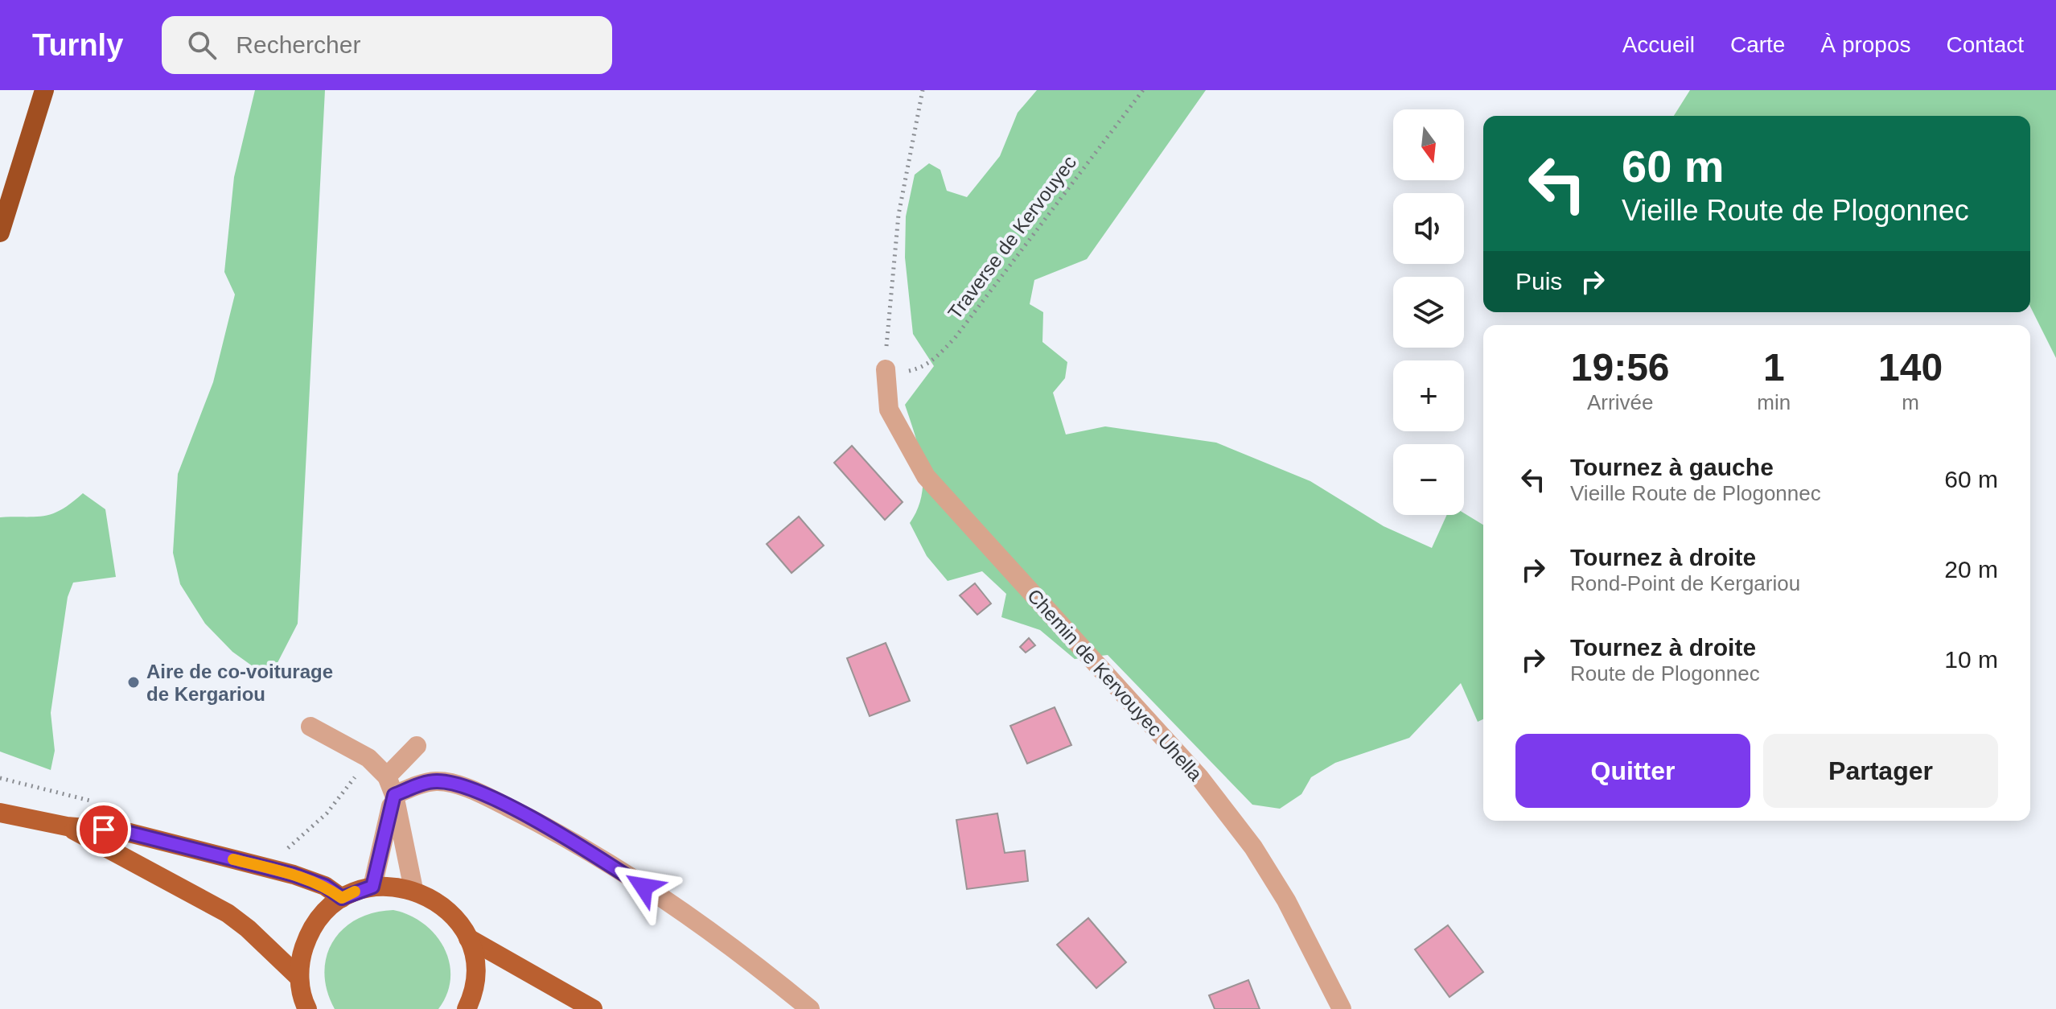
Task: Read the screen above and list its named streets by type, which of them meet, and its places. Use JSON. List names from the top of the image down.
{
  "streets": {
    "street": ["Chemin de Kervouyec Uhella"],
    "path": ["Traverse de Kervouyec"]
  },
  "crossings": [
    ["Traverse de Kervouyec", "Chemin de Kervouyec Uhella"]
  ],
  "places": ["Aire de co-voiturage de Kergariou"],
  "north": "bottom",
  "page": {
    "header": "Turnly",
    "search": "Rechercher",
    "nav": [
      "Accueil",
      "Carte",
      "À propos",
      "Contact"
    ],
    "map_buttons": ["+", "−"],
    "turn": ["60 m", "Vieille Route de Plogonnec"],
    "then": "Puis",
    "eta": [
      "19:56",
      "Arrivée",
      "1",
      "min",
      "140",
      "m"
    ],
    "list": [
      {
        "name": "Tournez à gauche",
        "note": "Vieille Route de Plogonnec",
        "value": "60 m"
      },
      {
        "name": "Tournez à droite",
        "note": "Rond-Point de Kergariou",
        "value": "20 m"
      },
      {
        "name": "Tournez à droite",
        "note": "Route de Plogonnec",
        "value": "10 m"
      }
    ],
    "buttons": ["Quitter", "Partager"]
  }
}
